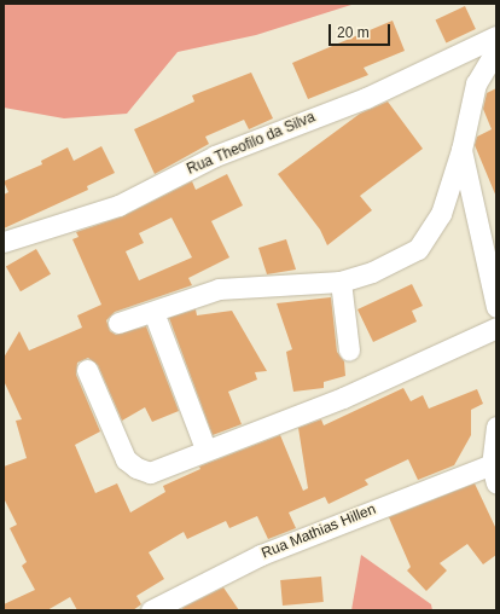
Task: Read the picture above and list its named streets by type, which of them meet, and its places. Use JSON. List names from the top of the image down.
{
  "streets": {
    "street": ["Rua Theofilo da Silva", "Rua Mathias Hillen"]
  },
  "scale_bar": "20 m"
}
